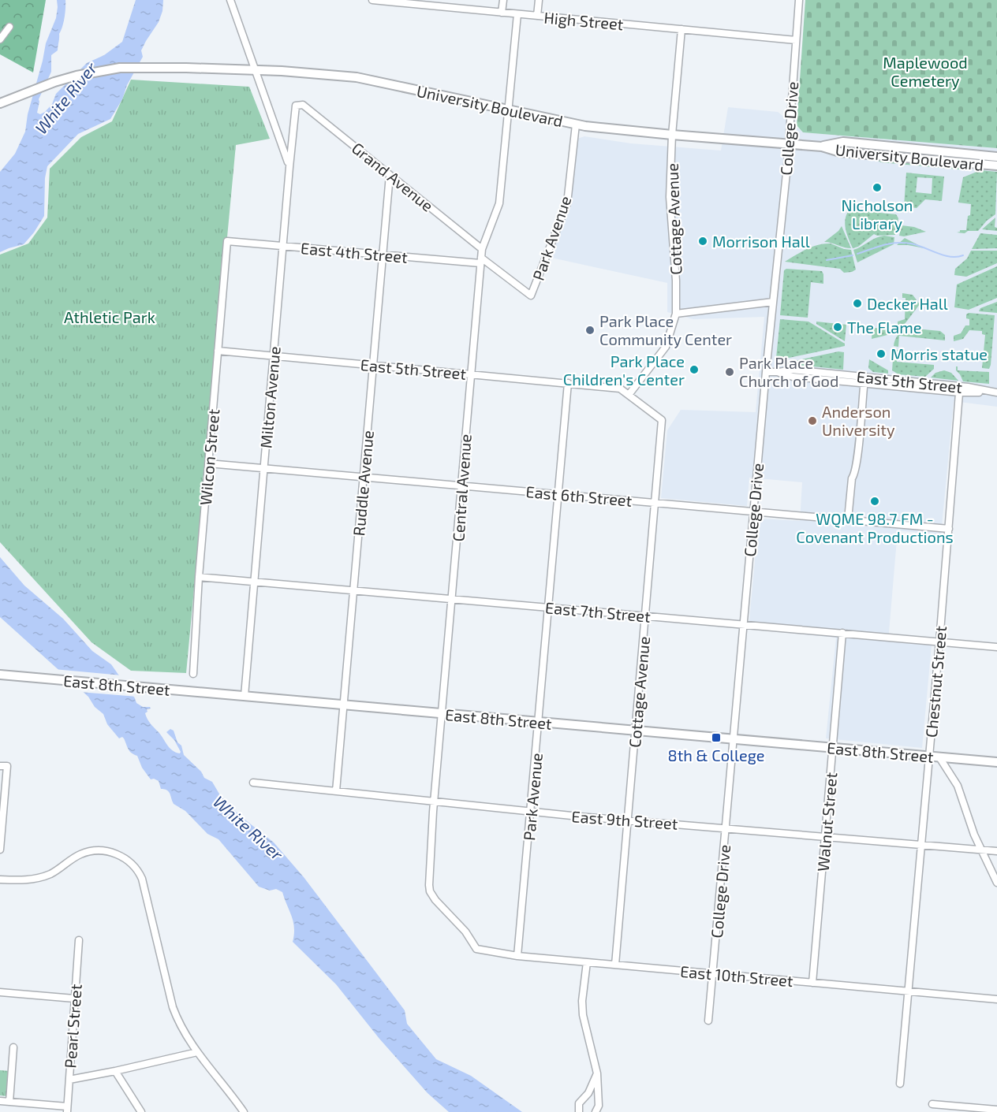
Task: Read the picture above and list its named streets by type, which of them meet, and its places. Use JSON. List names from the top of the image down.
{
  "streets": {
    "main road": ["University Boulevard", "East 8th Street"],
    "street": [
      "High Street",
      "College Drive",
      "Grand Avenue",
      "Cottage Avenue",
      "Park Avenue",
      "East 4th Street",
      "East 5th Street",
      "Milton Avenue",
      "Wilcon Street",
      "Ruddle Avenue",
      "Central Avenue",
      "East 6th Street",
      "East 7th Street",
      "Chestnut Street",
      "East 9th Street",
      "Walnut Street",
      "East 10th Street",
      "Pearl Street"
    ]
  },
  "crossings": [
    ["High Street", "College Drive"],
    ["High Street", "Cottage Avenue"],
    ["High Street", "Central Avenue"],
    ["University Boulevard", "College Drive"],
    ["University Boulevard", "Cottage Avenue"],
    ["University Boulevard", "Park Avenue"],
    ["University Boulevard", "Central Avenue"],
    ["College Drive", "East 5th Street"],
    ["College Drive", "East 6th Street"],
    ["College Drive", "East 7th Street"],
    ["College Drive", "East 8th Street"],
    ["College Drive", "East 9th Street"],
    ["College Drive", "East 10th Street"],
    ["Grand Avenue", "Milton Avenue"],
    ["Grand Avenue", "Ruddle Avenue"],
    ["Grand Avenue", "Central Avenue"],
    ["Cottage Avenue", "East 5th Street"],
    ["Cottage Avenue", "East 6th Street"],
    ["Cottage Avenue", "East 7th Street"],
    ["Cottage Avenue", "East 8th Street"],
    ["Cottage Avenue", "East 9th Street"],
    ["Cottage Avenue", "East 10th Street"],
    ["Park Avenue", "East 4th Street"],
    ["Park Avenue", "East 5th Street"],
    ["Park Avenue", "Central Avenue"],
    ["Park Avenue", "East 6th Street"],
    ["Park Avenue", "East 7th Street"],
    ["Park Avenue", "East 8th Street"],
    ["Park Avenue", "East 9th Street"],
    ["Park Avenue", "East 10th Street"],
    ["East 4th Street", "Milton Avenue"],
    ["East 4th Street", "Wilcon Street"],
    ["East 4th Street", "Ruddle Avenue"],
    ["East 4th Street", "Central Avenue"],
    ["East 5th Street", "Milton Avenue"],
    ["East 5th Street", "Wilcon Street"],
    ["East 5th Street", "Ruddle Avenue"],
    ["East 5th Street", "Central Avenue"],
    ["Milton Avenue", "East 6th Street"],
    ["Milton Avenue", "East 7th Street"],
    ["Milton Avenue", "East 8th Street"],
    ["Wilcon Street", "East 6th Street"],
    ["Wilcon Street", "East 7th Street"],
    ["Ruddle Avenue", "East 6th Street"],
    ["Ruddle Avenue", "East 7th Street"],
    ["Ruddle Avenue", "East 8th Street"],
    ["Ruddle Avenue", "East 9th Street"],
    ["Central Avenue", "East 6th Street"],
    ["Central Avenue", "East 7th Street"],
    ["Central Avenue", "East 8th Street"],
    ["Central Avenue", "East 9th Street"],
    ["Central Avenue", "East 10th Street"],
    ["East 6th Street", "Chestnut Street"],
    ["East 7th Street", "Chestnut Street"],
    ["East 7th Street", "Walnut Street"],
    ["Chestnut Street", "East 8th Street"],
    ["Chestnut Street", "East 9th Street"],
    ["Chestnut Street", "East 10th Street"],
    ["East 8th Street", "Walnut Street"],
    ["East 9th Street", "Walnut Street"],
    ["Walnut Street", "East 10th Street"]
  ],
  "water": ["White River"],
  "parks": ["Maplewood Cemetery", "Athletic Park"],
  "places": {
    "other": [
      "Nicholson Library",
      "Morrison Hall",
      "Decker Hall",
      "The Flame",
      "Park Place Community Center",
      "Morris statue",
      "Park Place Children's Center",
      "Park Place Church of God",
      "Anderson University",
      "WQME 98.7 FM - Covenant Productions"
    ],
    "transit": ["8th & College"]
  }
}
